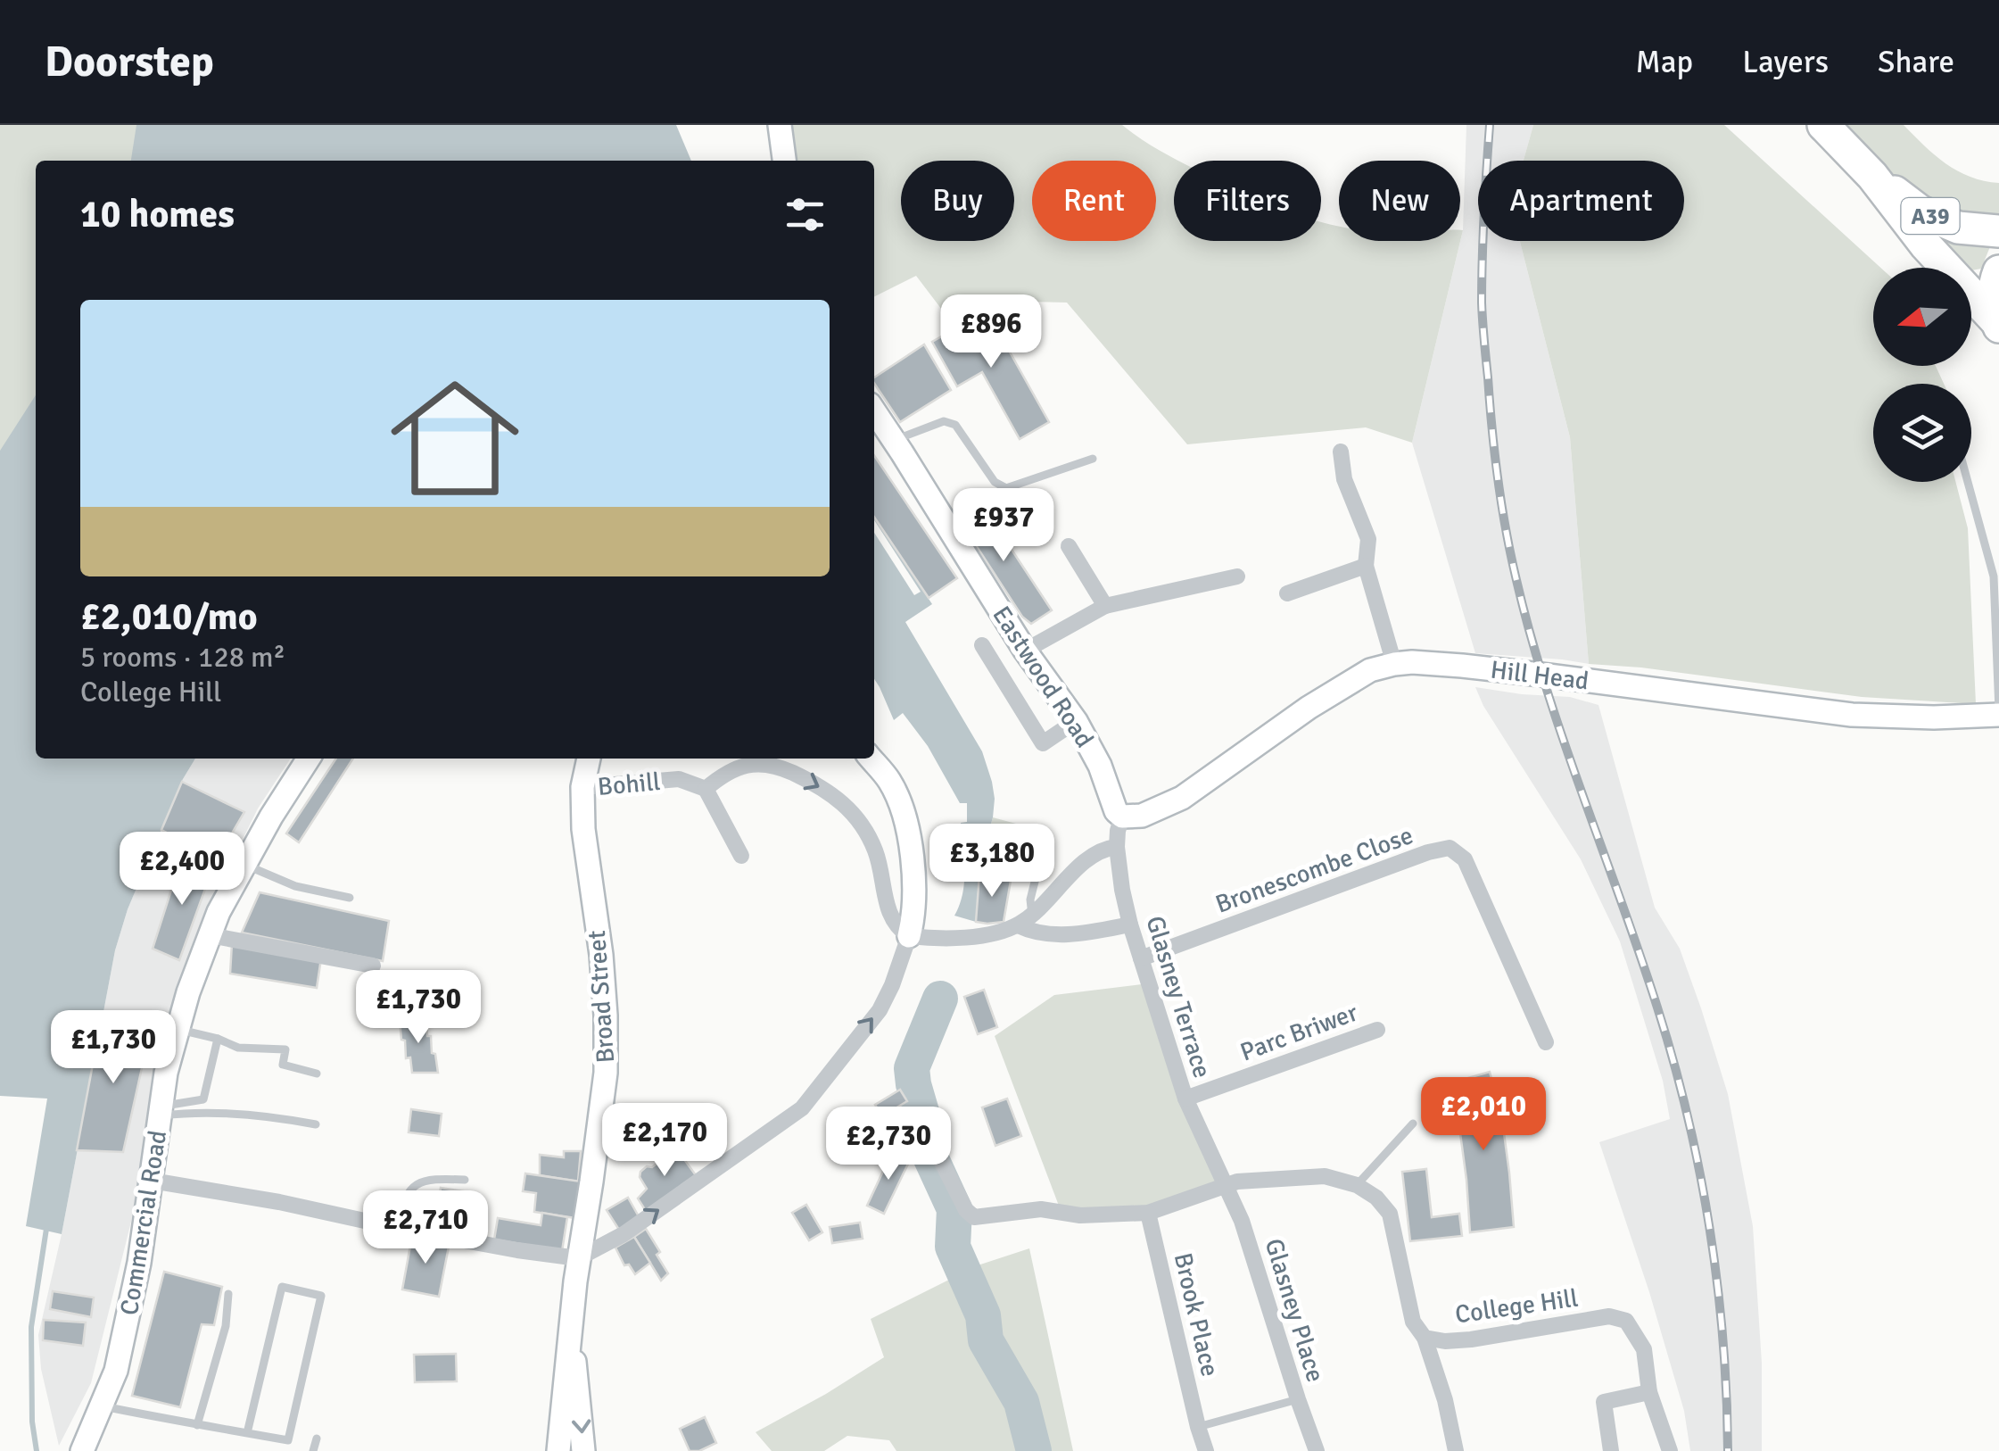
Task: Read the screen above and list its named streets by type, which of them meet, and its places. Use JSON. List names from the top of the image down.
{
  "streets": {
    "highway": ["A39"],
    "street": [
      "Hill Head",
      "Eastwood Road",
      "Bohill",
      "Bronescombe Close",
      "Broad Street",
      "Glasney Terrace",
      "Parc Briwer",
      "Commercial Road",
      "College Hill",
      "Glasney Place",
      "Brook Place"
    ]
  },
  "crossings": [
    ["Hill Head", "Eastwood Road"],
    ["Hill Head", "Glasney Terrace"],
    ["Eastwood Road", "Glasney Terrace"],
    ["Bohill", "Broad Street"],
    ["Bronescombe Close", "Glasney Terrace"],
    ["Glasney Terrace", "Parc Briwer"],
    ["Glasney Terrace", "Glasney Place"]
  ],
  "north": "left",
  "page": {
    "header": "Doorstep",
    "nav": ["Map", "Layers", "Share"],
    "chip": [
      "Buy",
      "Rent",
      "Filters",
      "New",
      "Apartment"
    ],
    "heading": "10 homes",
    "list": [
      {
        "name": "£2,010/mo",
        "note": "5 rooms · 128 m² · College Hill"
      }
    ],
    "price": [
      "£896",
      "£937",
      "£3,180",
      "£2,400",
      "£1,730",
      "£1,730",
      "£2,010",
      "£2,170",
      "£2,730",
      "£2,710"
    ]
  }
}
